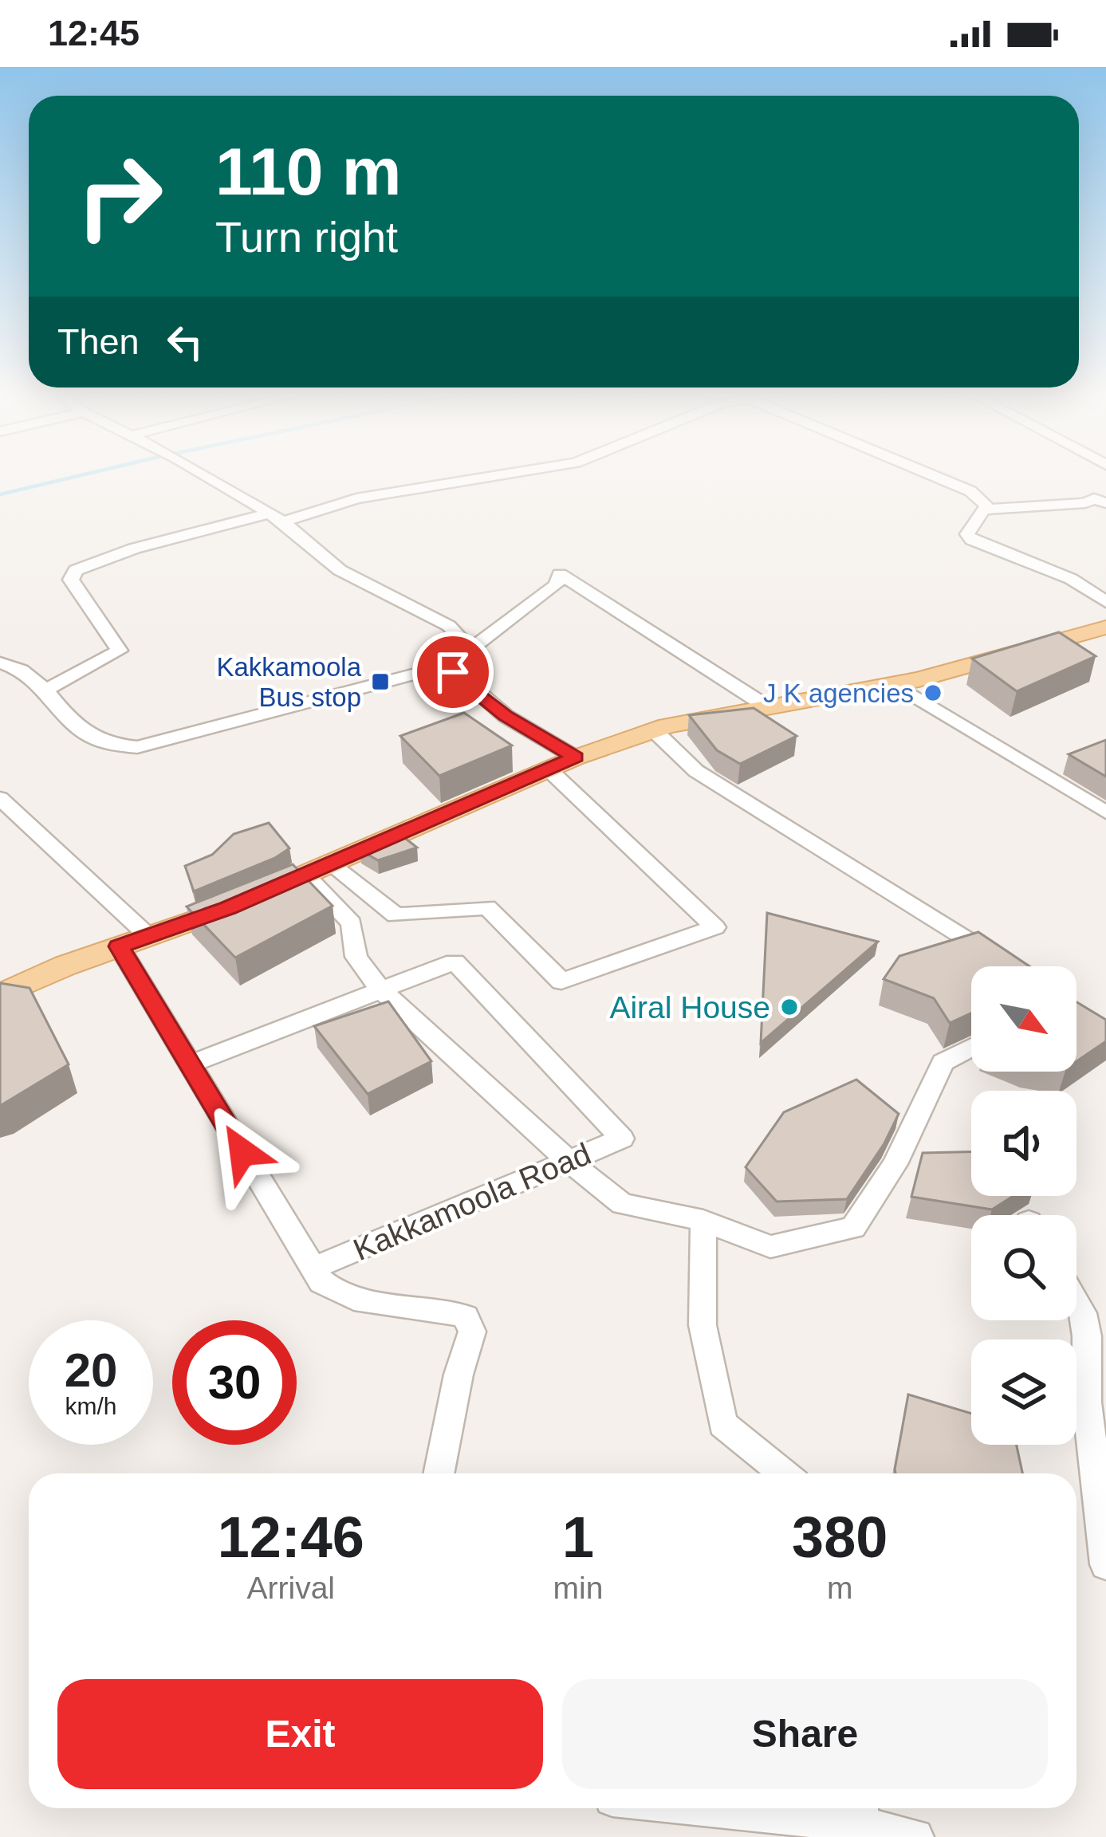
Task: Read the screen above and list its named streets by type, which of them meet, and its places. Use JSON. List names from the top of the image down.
{
  "streets": {
    "street": ["Kakkamoola Road"]
  },
  "places": {
    "transit": ["Kakkamoola Bus stop"],
    "other": ["J K agencies", "Airal House"]
  },
  "north": "bottom right",
  "page": {
    "status": "12:45",
    "turn": ["110 m", "Turn right"],
    "then": "Then",
    "speed": "20 km/h",
    "limit": "30",
    "eta": [
      "12:46",
      "Arrival",
      "1",
      "min",
      "380",
      "m"
    ],
    "buttons": ["Exit", "Share"]
  }
}
